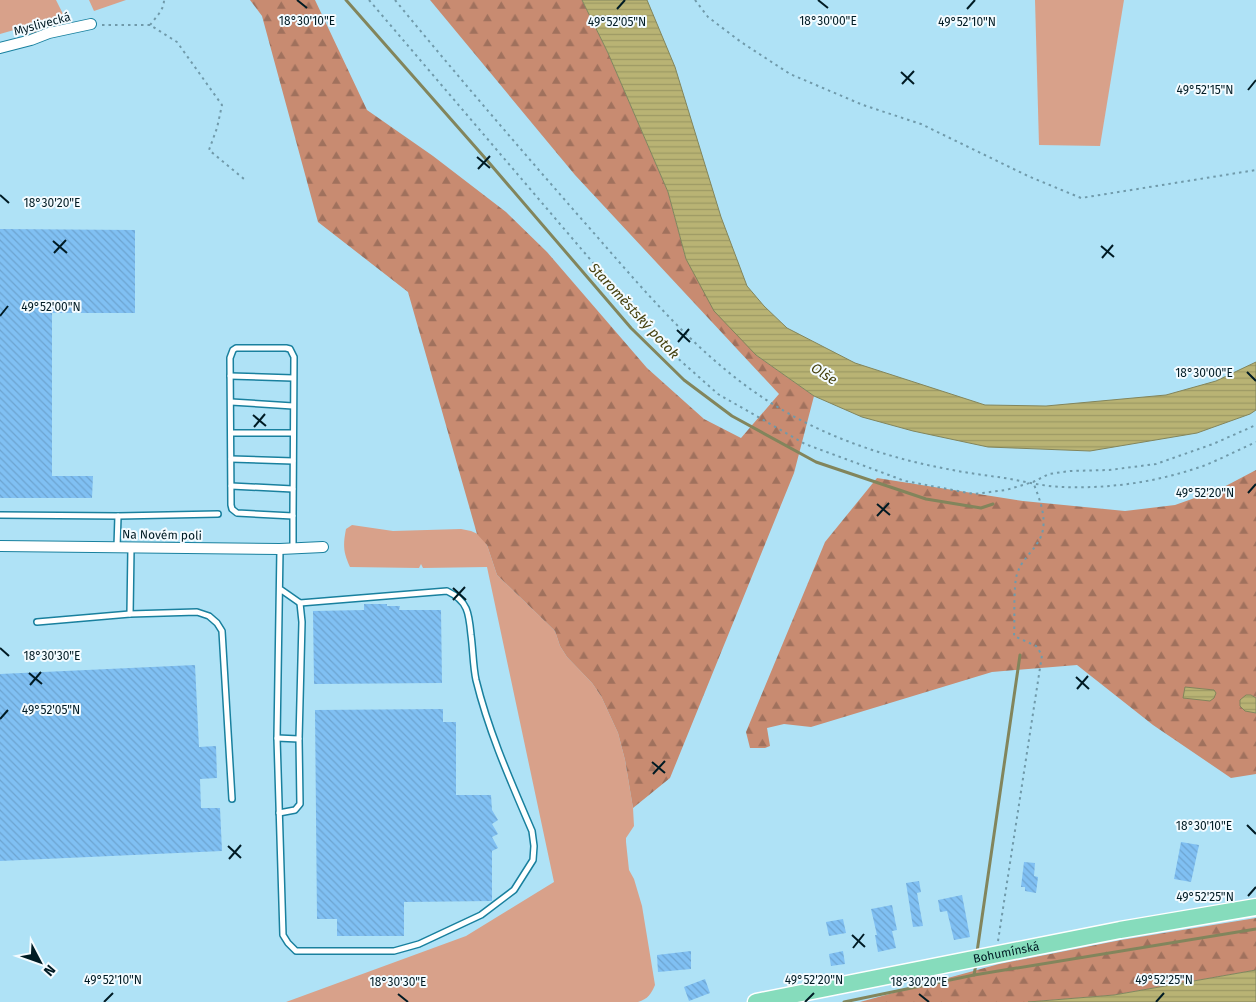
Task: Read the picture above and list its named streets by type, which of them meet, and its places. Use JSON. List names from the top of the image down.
{
  "streets": {
    "main road": ["Bohumínská"],
    "street": ["Myslivecká", "Na Novém poli"]
  },
  "water": ["Staroměstský potok", "Olše"],
  "north": "bottom right",
  "coordinates": [
    "18°30'10\"E",
    "18°30'00\"E",
    "49°52'10\"N",
    "49°52'05\"N",
    "49°52'15\"N",
    "18°30'20\"E",
    "49°52'00\"N",
    "49°52'20\"N",
    "18°30'30\"E",
    "49°52'25\"N"
  ]
}
